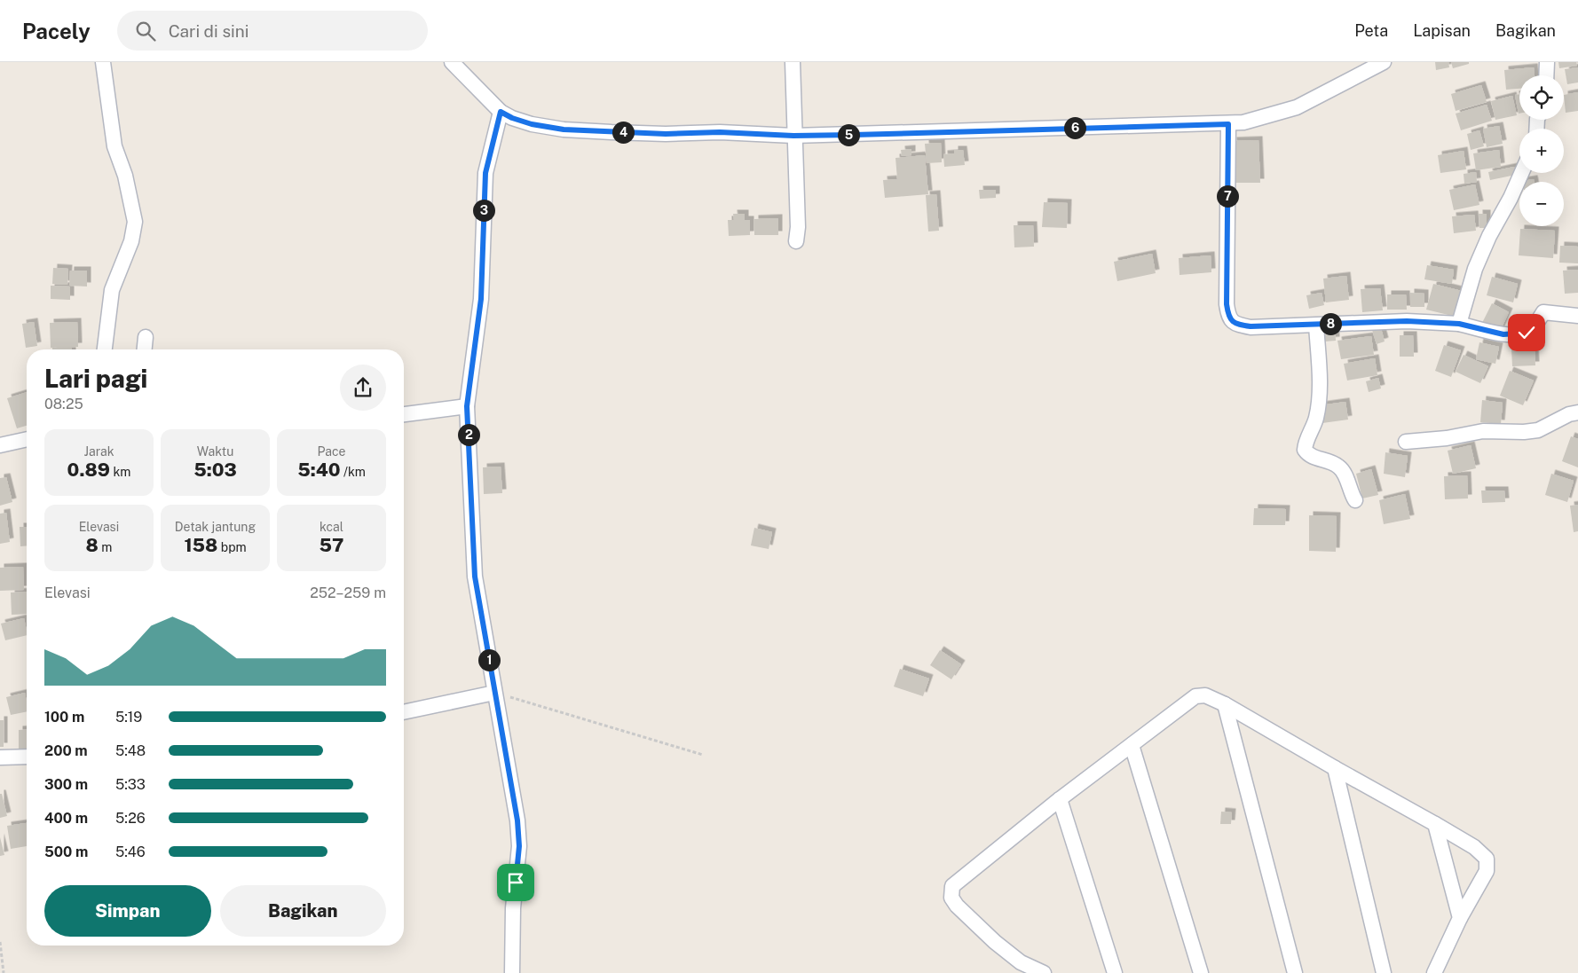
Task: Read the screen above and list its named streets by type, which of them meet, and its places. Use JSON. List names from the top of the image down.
{
  "page": {
    "header": "Pacely",
    "search": "Cari di sini",
    "nav": ["Peta", "Lapisan", "Bagikan"],
    "map_buttons": ["+", "−"],
    "pins": [
      "6",
      "4",
      "5",
      "7",
      "3",
      "8",
      "2",
      "1"
    ],
    "heading": ["Lari pagi", "08:25"],
    "stats": [
      ["Jarak", "0.89 km"],
      ["Waktu", "5:03"],
      ["Pace", "5:40 /km"],
      ["Elevasi", "8 m"],
      ["Detak jantung", "158 bpm"],
      ["kcal", "57"]
    ],
    "chart": ["Elevasi", "252–259 m"],
    "list": [
      {
        "name": "100 m",
        "note": "5:19"
      },
      {
        "name": "200 m",
        "note": "5:48"
      },
      {
        "name": "300 m",
        "note": "5:33"
      },
      {
        "name": "400 m",
        "note": "5:26"
      },
      {
        "name": "500 m",
        "note": "5:46"
      }
    ],
    "buttons": ["Simpan", "Bagikan"]
  }
}
